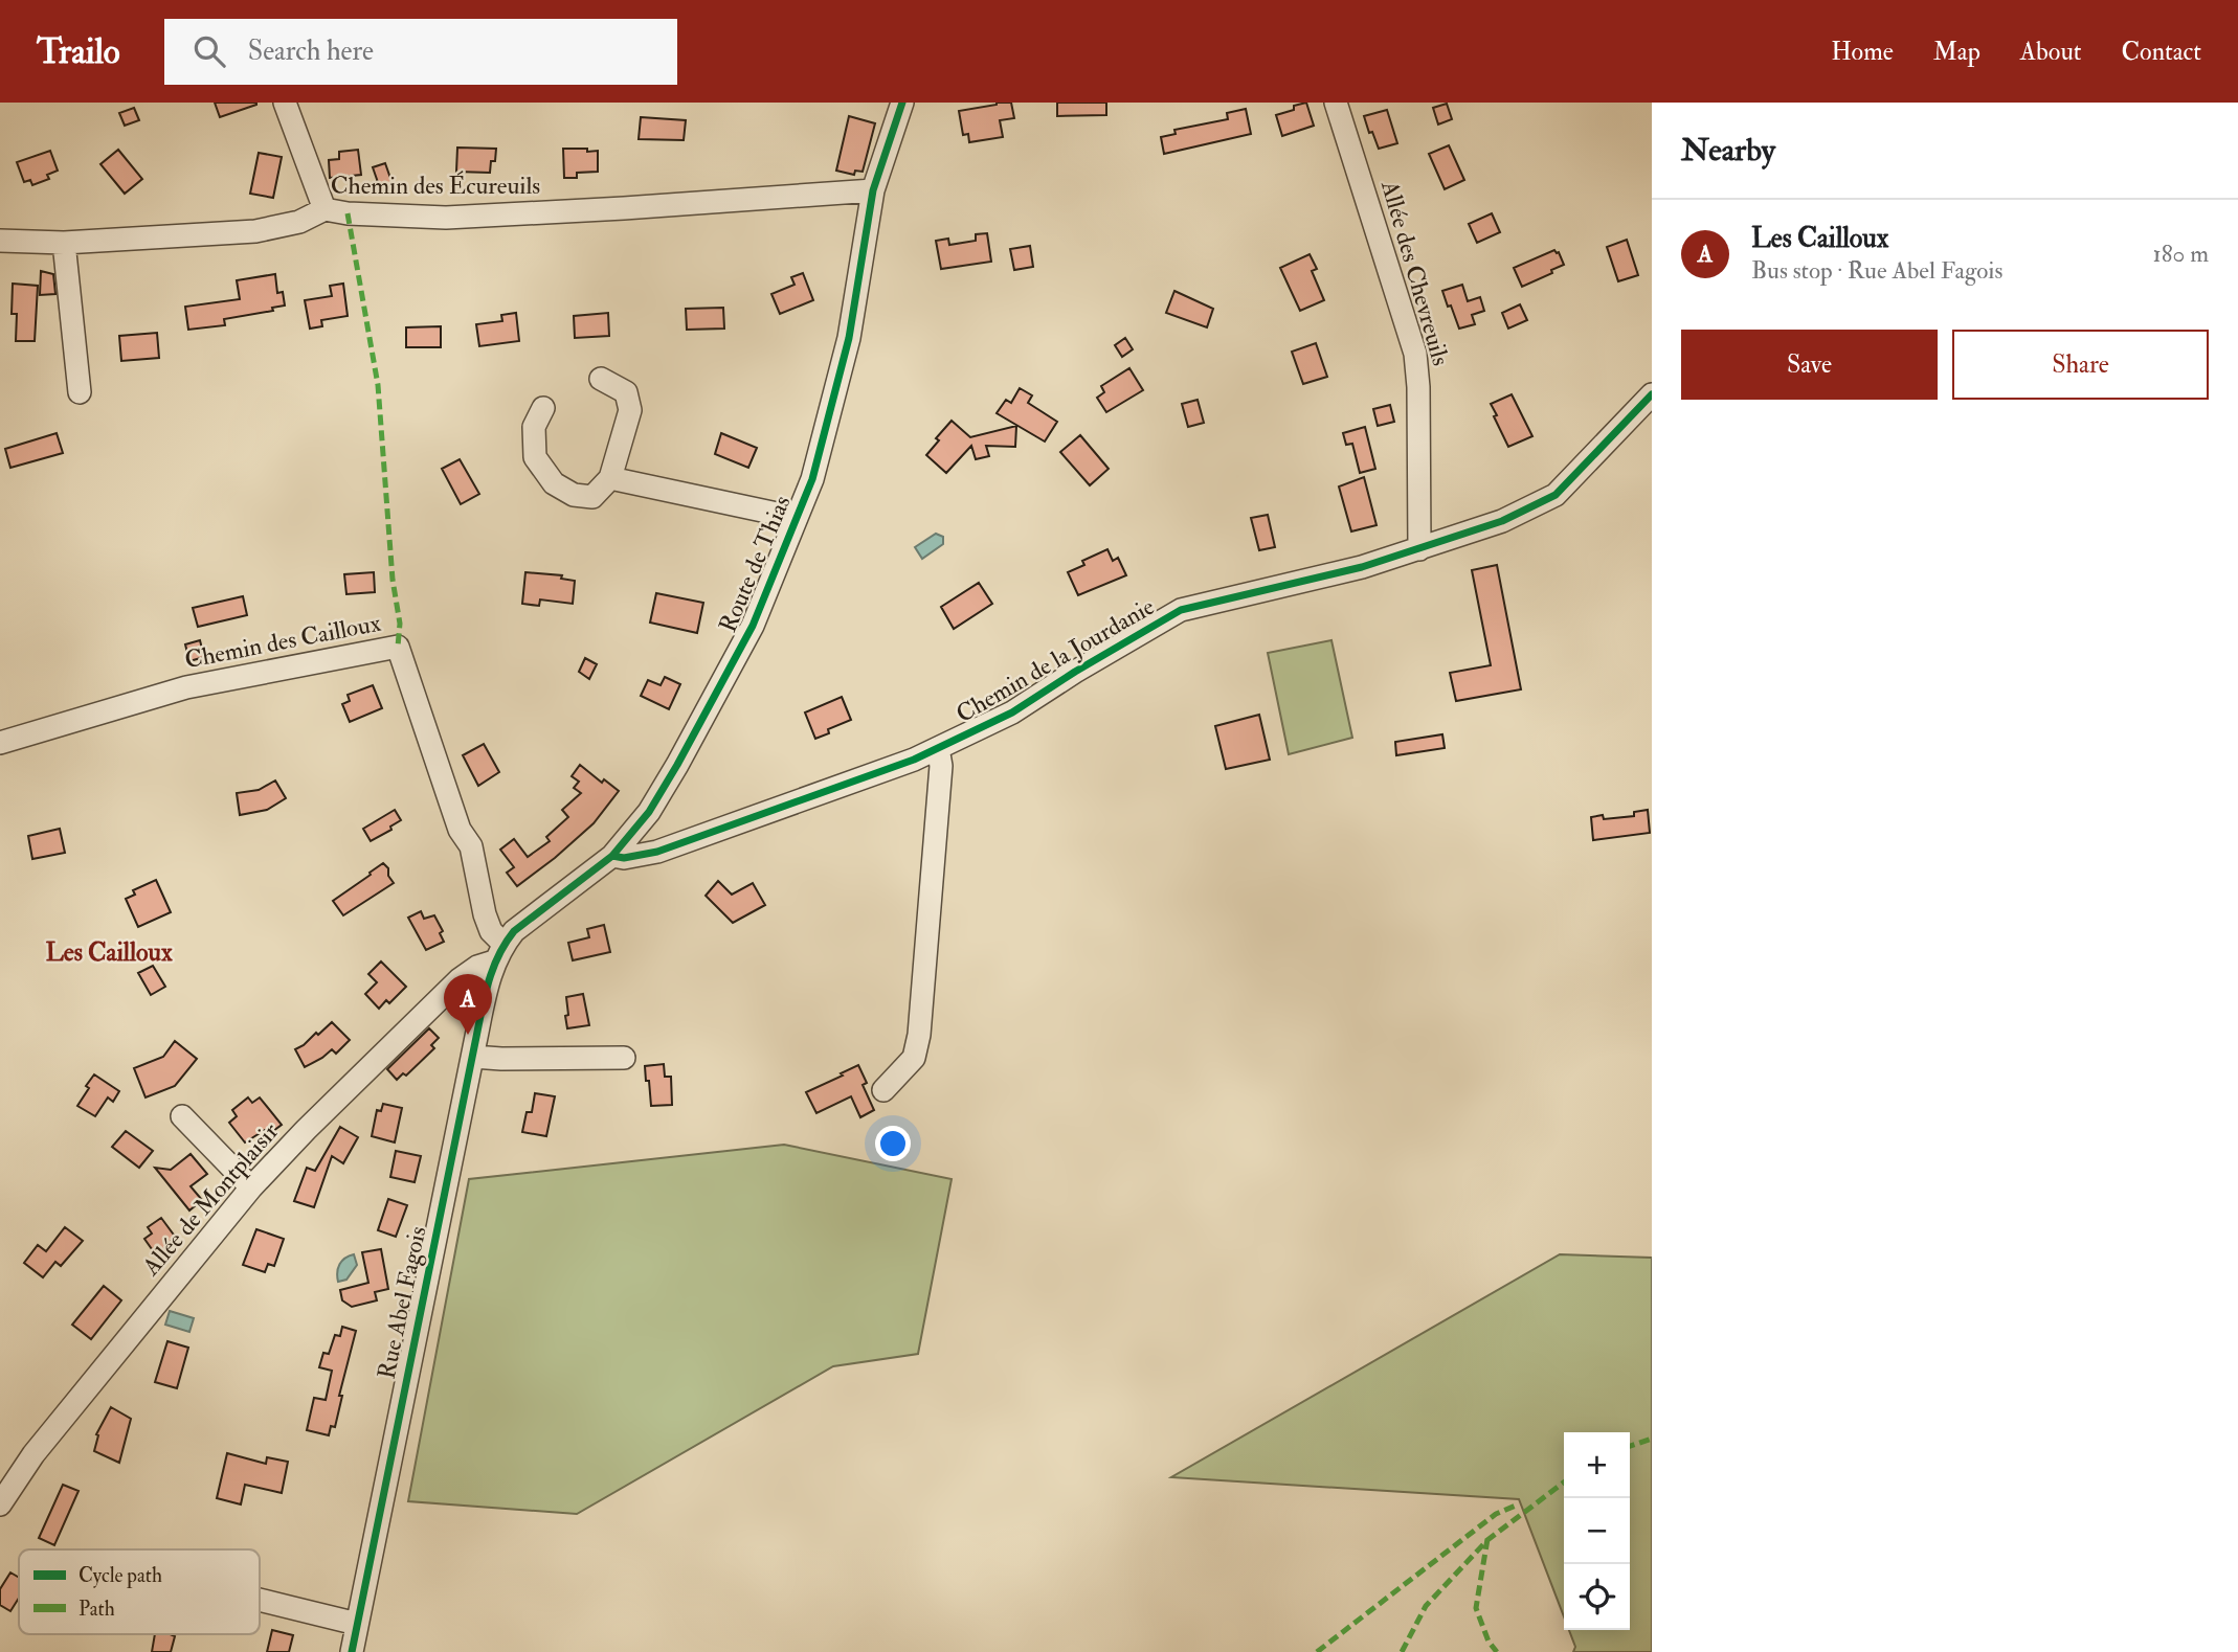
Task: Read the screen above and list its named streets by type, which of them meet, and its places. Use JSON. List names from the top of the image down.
{
  "streets": {
    "street": [
      "Chemin des Écureuils",
      "Allée des Chevreuils",
      "Route de Thias",
      "Chemin des Cailloux",
      "Chemin de la Jourdanie",
      "Allée de Montplaisir",
      "Rue Abel Fagois"
    ]
  },
  "crossings": [
    ["Chemin des Écureuils", "Route de Thias"],
    ["Allée des Chevreuils", "Chemin de la Jourdanie"],
    ["Route de Thias", "Chemin des Cailloux"],
    ["Route de Thias", "Chemin de la Jourdanie"],
    ["Route de Thias", "Allée de Montplaisir"],
    ["Route de Thias", "Rue Abel Fagois"],
    ["Chemin des Cailloux", "Allée de Montplaisir"],
    ["Chemin des Cailloux", "Rue Abel Fagois"],
    ["Allée de Montplaisir", "Rue Abel Fagois"]
  ],
  "districts": ["Les Cailloux"],
  "legend": ["Cycle path", "Path"],
  "page": {
    "header": "Trailo",
    "search": "Search here",
    "nav": [
      "Home",
      "Map",
      "About",
      "Contact"
    ],
    "heading": "Nearby",
    "list": [
      {
        "mark": "A",
        "name": "Les Cailloux",
        "note": "Bus stop · Rue Abel Fagois",
        "value": "180 m"
      }
    ],
    "buttons": ["Save", "Share"],
    "pins": "A",
    "map_buttons": ["+", "−"]
  }
}
